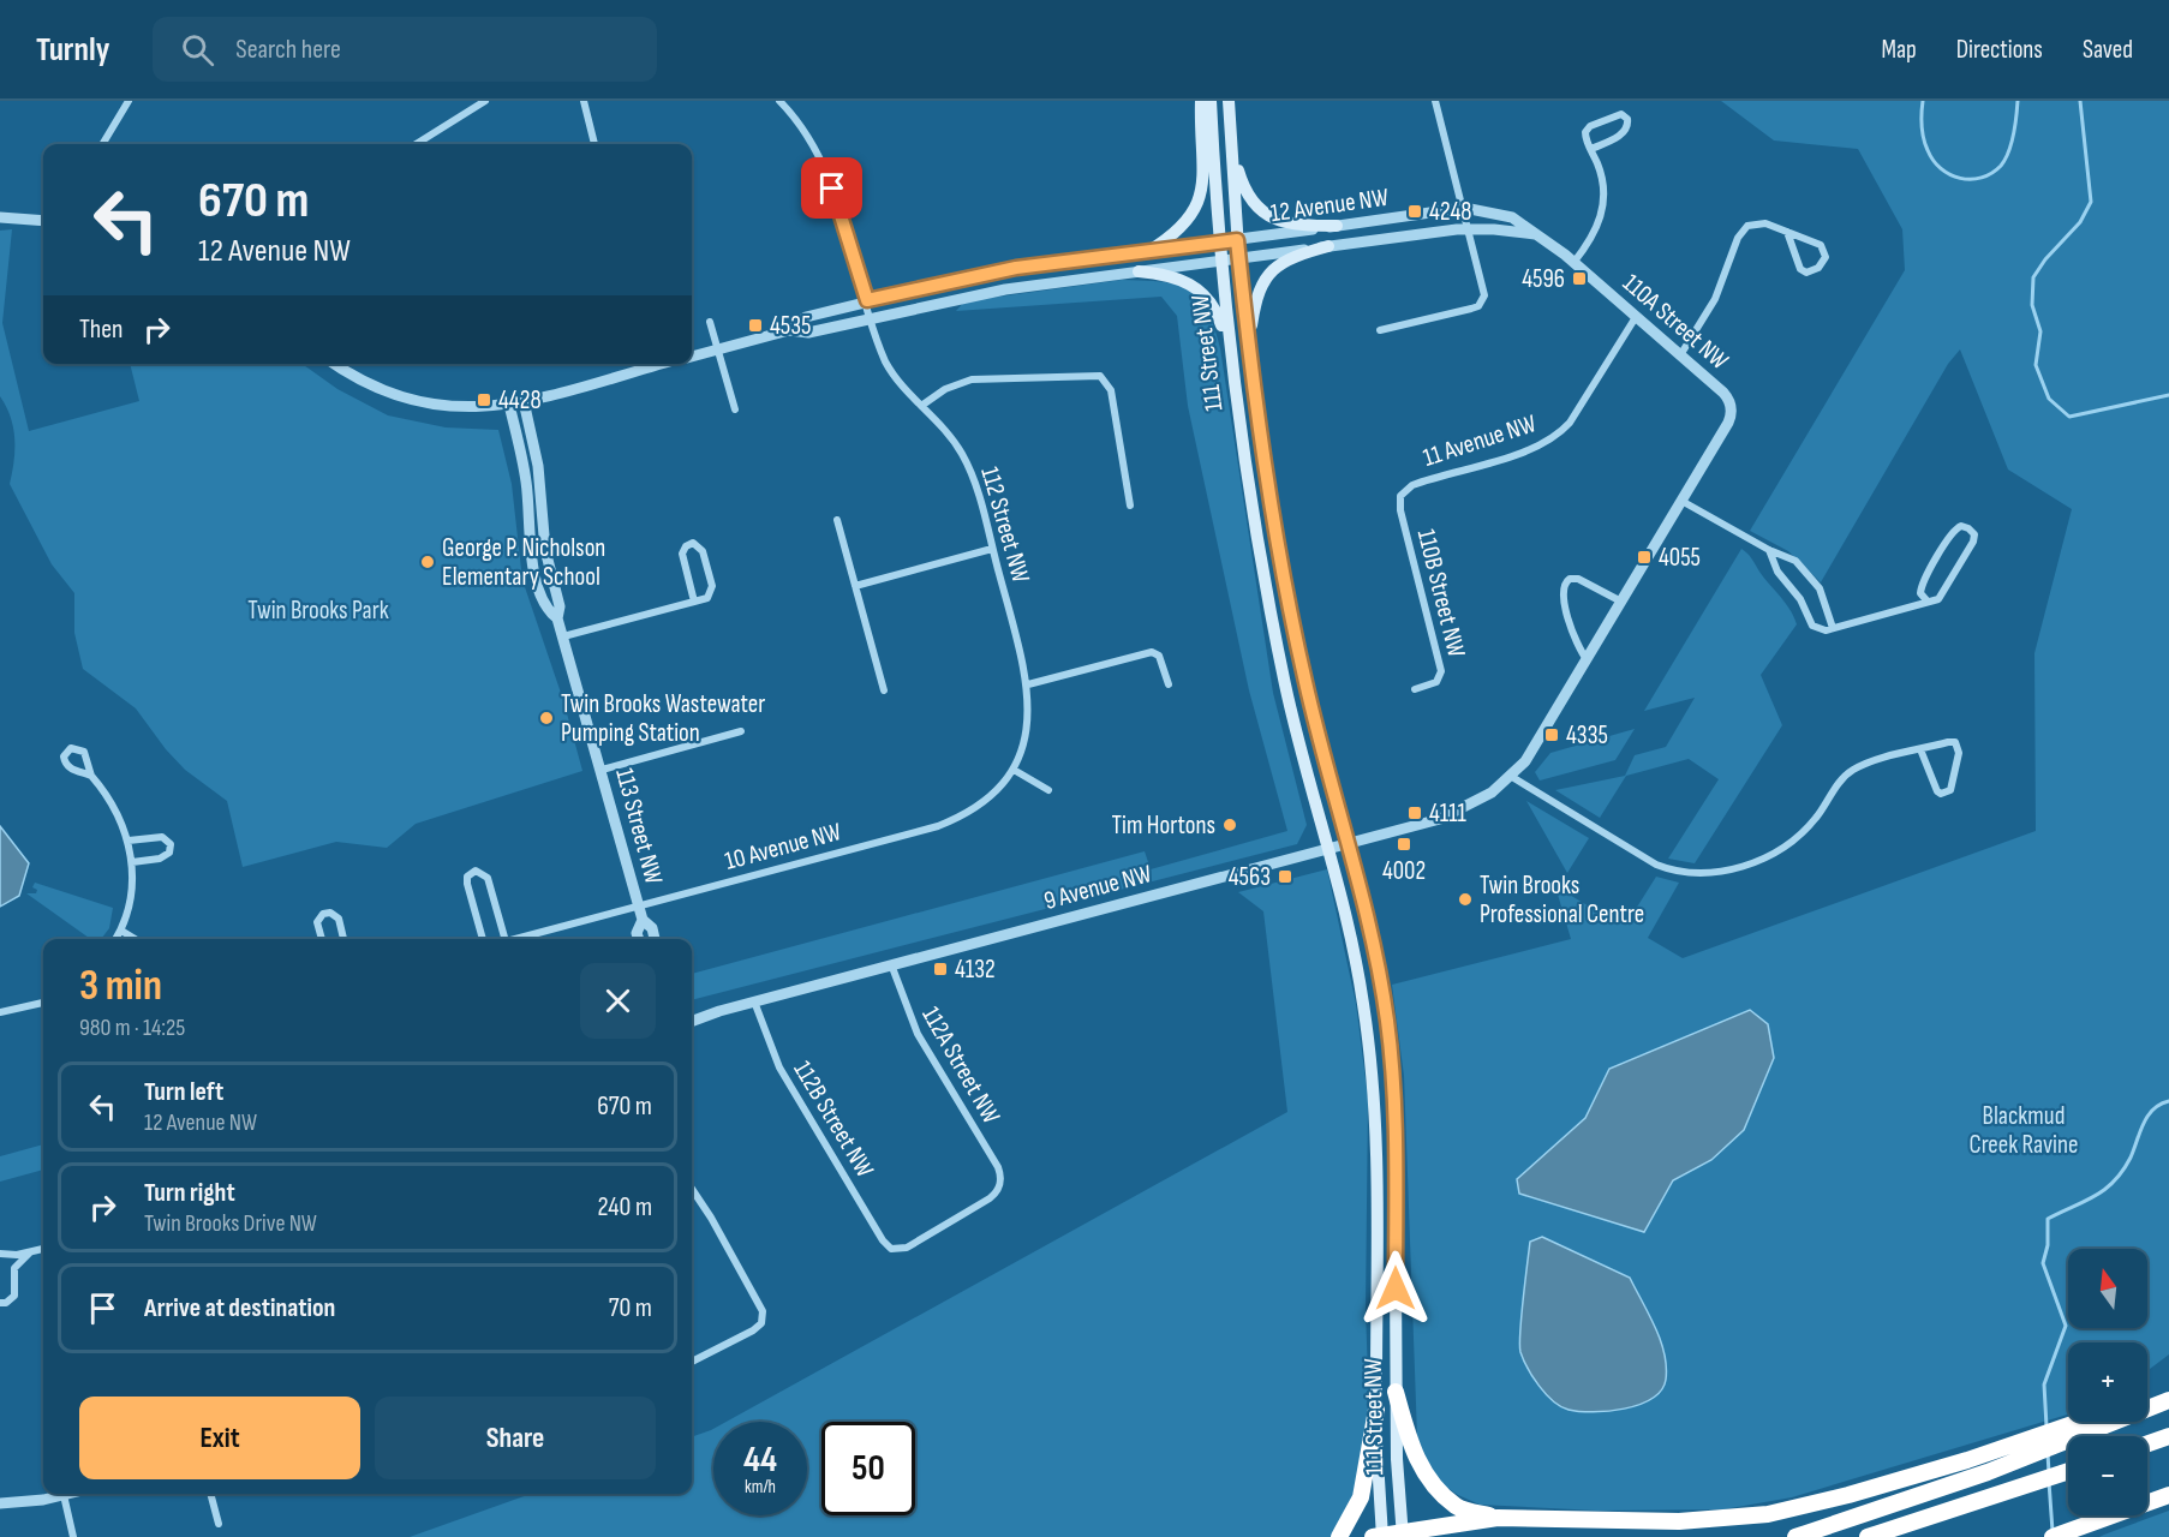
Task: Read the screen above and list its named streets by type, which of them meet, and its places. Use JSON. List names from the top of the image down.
{
  "streets": {
    "main road": ["111 Street NW"],
    "street": [
      "12 Avenue NW",
      "110A Street NW",
      "11 Avenue NW",
      "112 Street NW",
      "110B Street NW",
      "113 Street NW",
      "10 Avenue NW",
      "9 Avenue NW",
      "112A Street NW",
      "112B Street NW"
    ]
  },
  "crossings": [
    ["12 Avenue NW", "110A Street NW"],
    ["12 Avenue NW", "111 Street NW"],
    ["12 Avenue NW", "112 Street NW"],
    ["12 Avenue NW", "113 Street NW"],
    ["110A Street NW", "11 Avenue NW"],
    ["110A Street NW", "9 Avenue NW"],
    ["111 Street NW", "9 Avenue NW"],
    ["11 Avenue NW", "110B Street NW"],
    ["112 Street NW", "10 Avenue NW"],
    ["113 Street NW", "10 Avenue NW"],
    ["9 Avenue NW", "112A Street NW"],
    ["9 Avenue NW", "112B Street NW"],
    ["112A Street NW", "112B Street NW"]
  ],
  "parks": ["Twin Brooks Park", "Blackmud Creek Ravine"],
  "places": {
    "transit": [
      "4248",
      "4596",
      "4535",
      "4428",
      "4055",
      "4335",
      "4111",
      "4002",
      "4563",
      "4132"
    ],
    "other": [
      "George P. Nicholson Elementary School",
      "Twin Brooks Wastewater Pumping Station",
      "Tim Hortons",
      "Twin Brooks Professional Centre"
    ]
  },
  "north": "top",
  "page": {
    "header": "Turnly",
    "search": "Search here",
    "nav": ["Map", "Directions", "Saved"],
    "turn": ["670 m", "12 Avenue NW"],
    "then": "Then",
    "heading": ["3 min", "980 m · 14:25"],
    "list": [
      {
        "name": "Turn left",
        "note": "12 Avenue NW",
        "value": "670 m"
      },
      {
        "name": "Turn right",
        "note": "Twin Brooks Drive NW",
        "value": "240 m"
      },
      {
        "name": "Arrive at destination",
        "value": "70 m"
      }
    ],
    "map_buttons": ["+", "−"],
    "buttons": ["Exit", "Share"],
    "speed": "44 km/h",
    "limit": "50"
  }
}
